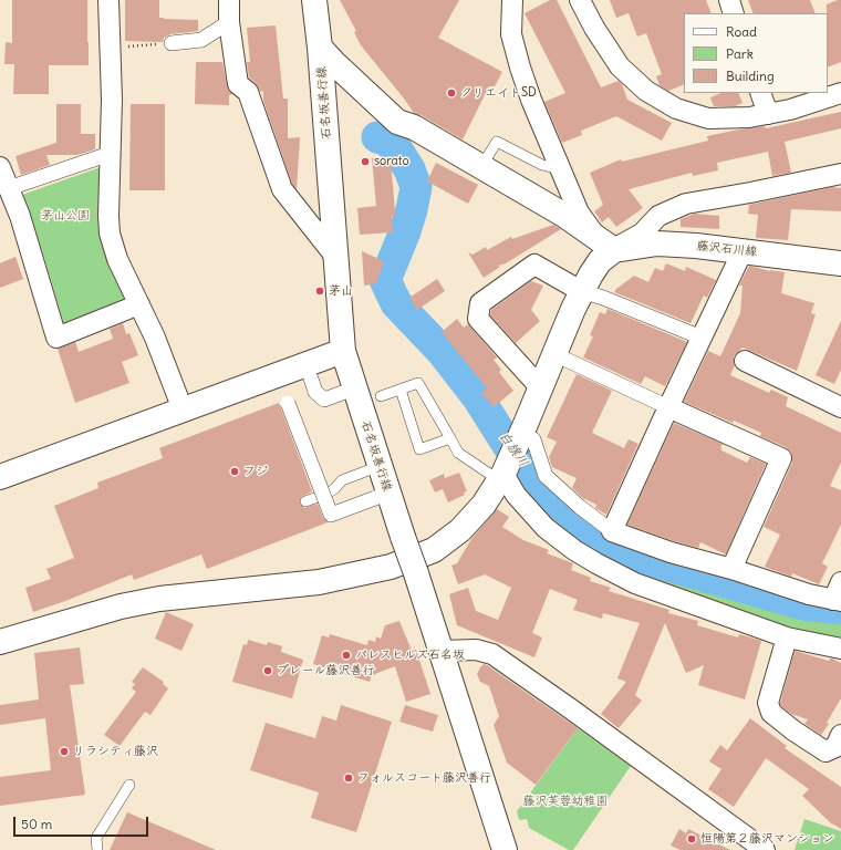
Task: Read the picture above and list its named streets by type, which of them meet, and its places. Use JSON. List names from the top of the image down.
{
  "streets": {
    "street": ["石名坂善行線", "藤沢石川線"]
  },
  "water": ["白旗川"],
  "parks": ["茅山公園", "藤沢芙蓉幼稚園"],
  "places": [
    "クリエイトSD",
    "sorato",
    "茅山",
    "フジ",
    "パレスヒルズ石名坂",
    "プレール藤沢善行",
    "リラシティ藤沢",
    "フォルスコート藤沢善行",
    "恒陽第２藤沢マンション"
  ],
  "legend": ["Road", "Park", "Building"],
  "scale_bar": "50 m"
}
